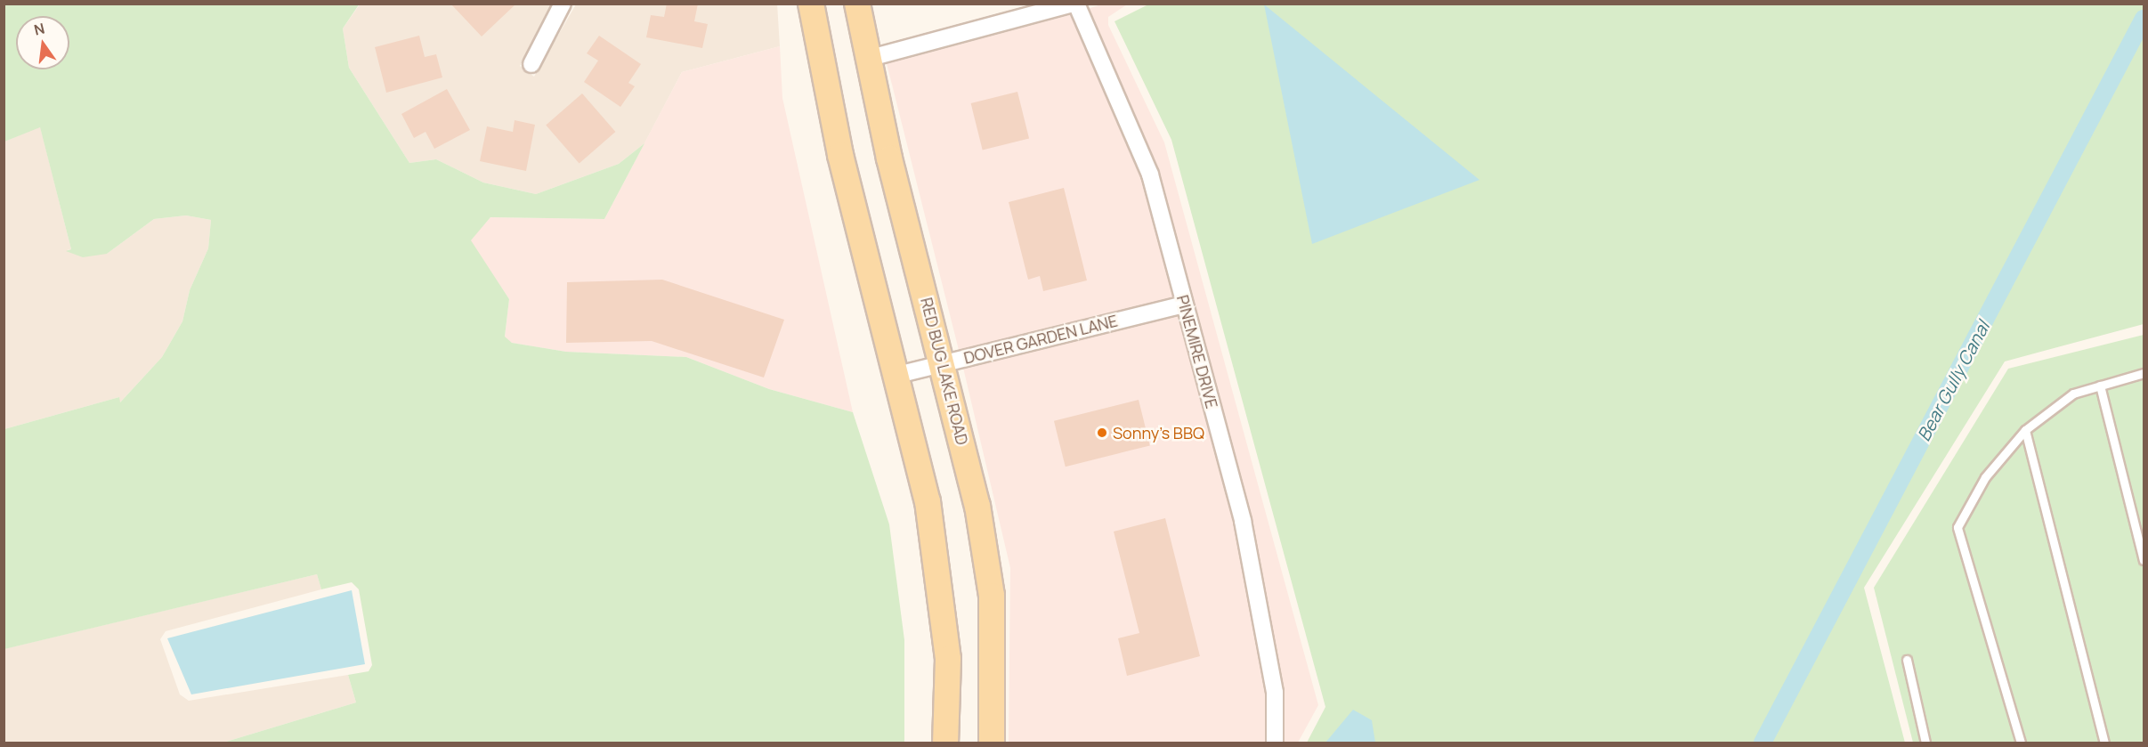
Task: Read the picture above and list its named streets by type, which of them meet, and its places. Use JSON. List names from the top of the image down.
{
  "streets": {
    "main road": ["RED BUG LAKE ROAD"],
    "street": ["DOVER GARDEN LANE", "PINEMIRE DRIVE"]
  },
  "crossings": [
    ["DOVER GARDEN LANE", "PINEMIRE DRIVE"],
    ["DOVER GARDEN LANE", "RED BUG LAKE ROAD"]
  ],
  "water": ["Bear Gully Canal"],
  "places": ["Sonny's BBQ"],
  "north": "top"
}
